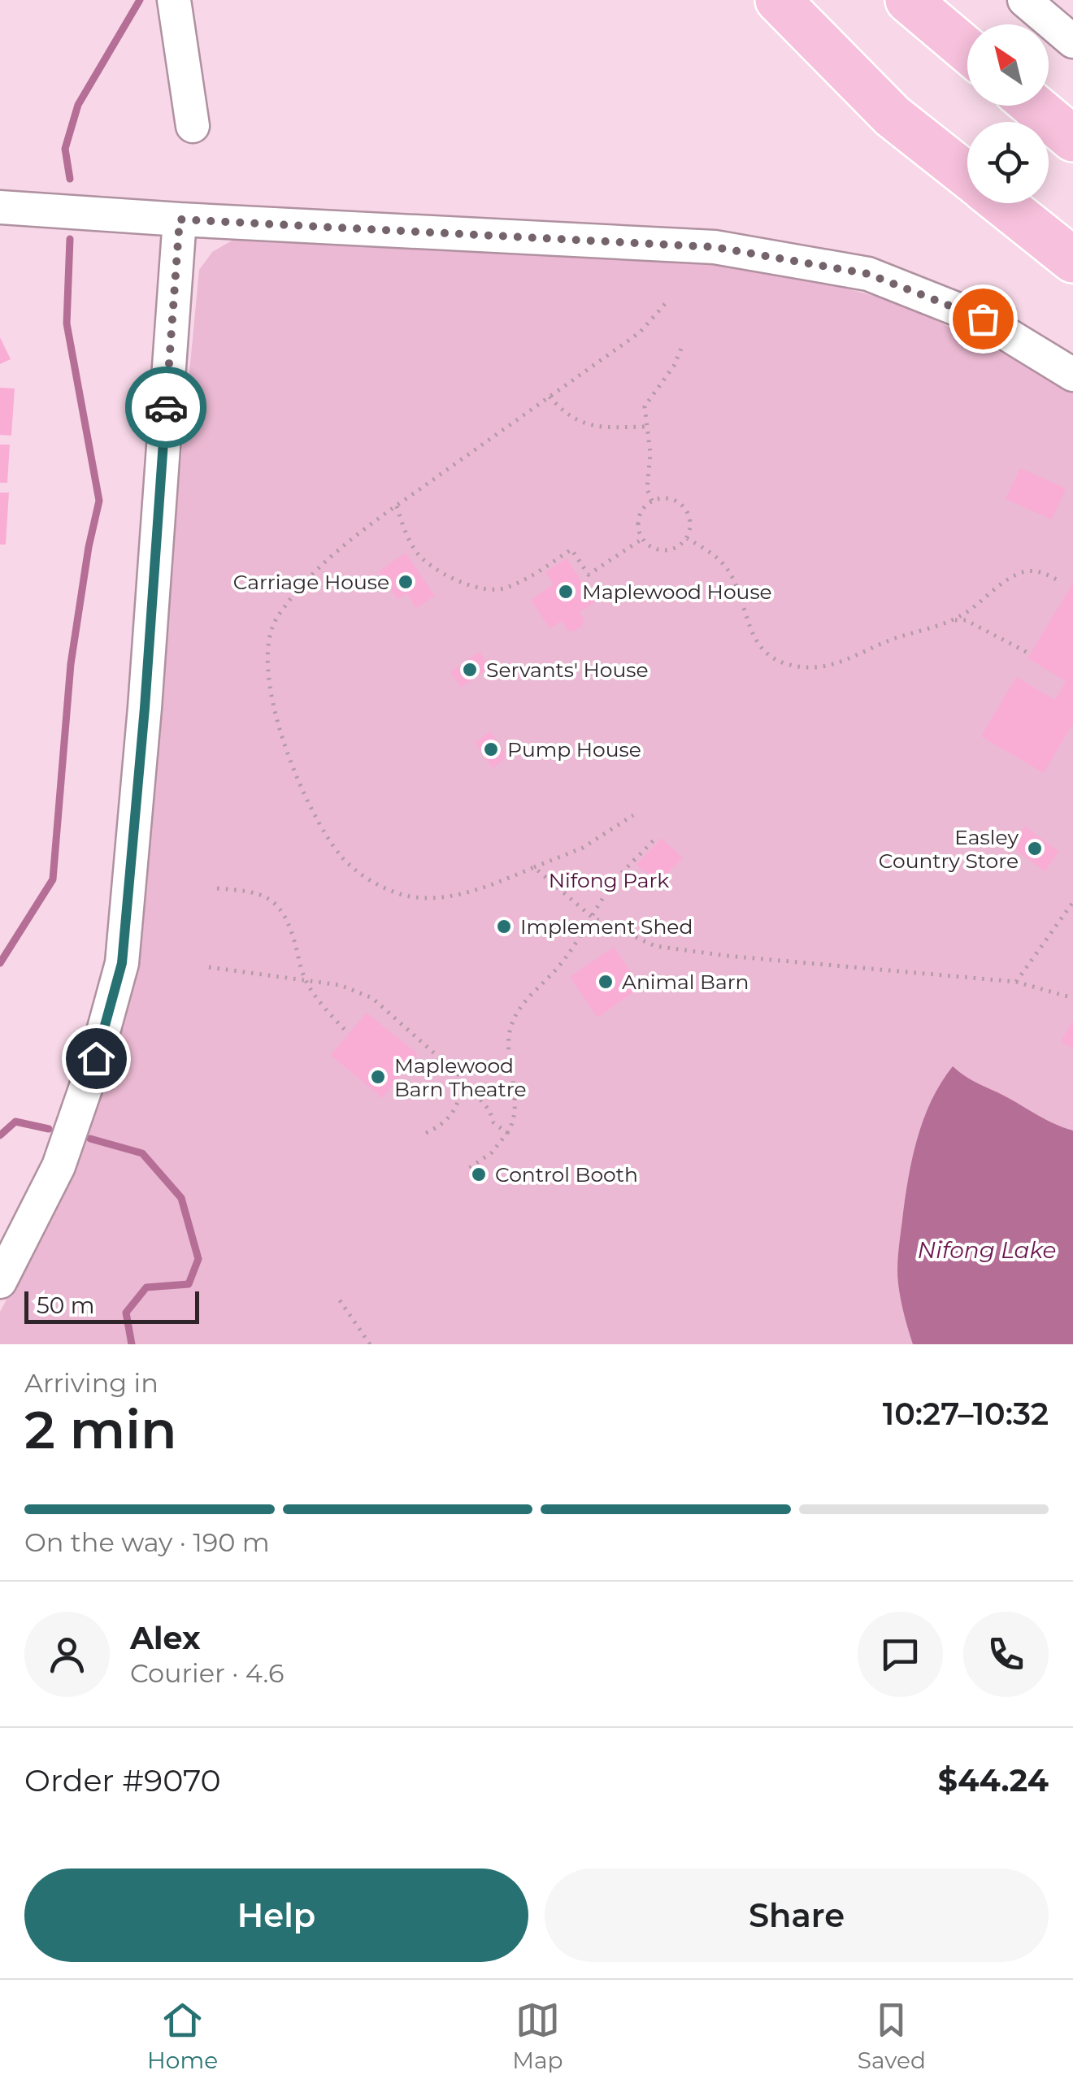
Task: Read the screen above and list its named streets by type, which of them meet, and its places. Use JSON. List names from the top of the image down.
{
  "water": ["Nifong Lake"],
  "parks": ["Nifong Park"],
  "places": [
    "Carriage House",
    "Maplewood House",
    "Servants' House",
    "Pump House",
    "Easley Country Store",
    "Implement Shed",
    "Animal Barn",
    "Maplewood Barn Theatre",
    "Control Booth"
  ],
  "scale_bar": "50 m",
  "north": "top left",
  "page": {
    "scale": "50 m",
    "heading": ["2 min", "Arriving in", "10:27–10:32"],
    "panel": [
      "Alex",
      "Courier · 4.6",
      "Order #9070",
      "$44.24"
    ],
    "bar": "On the way · 190 m",
    "buttons": ["Help", "Share"],
    "tabs": ["Home", "Map", "Saved"]
  }
}
